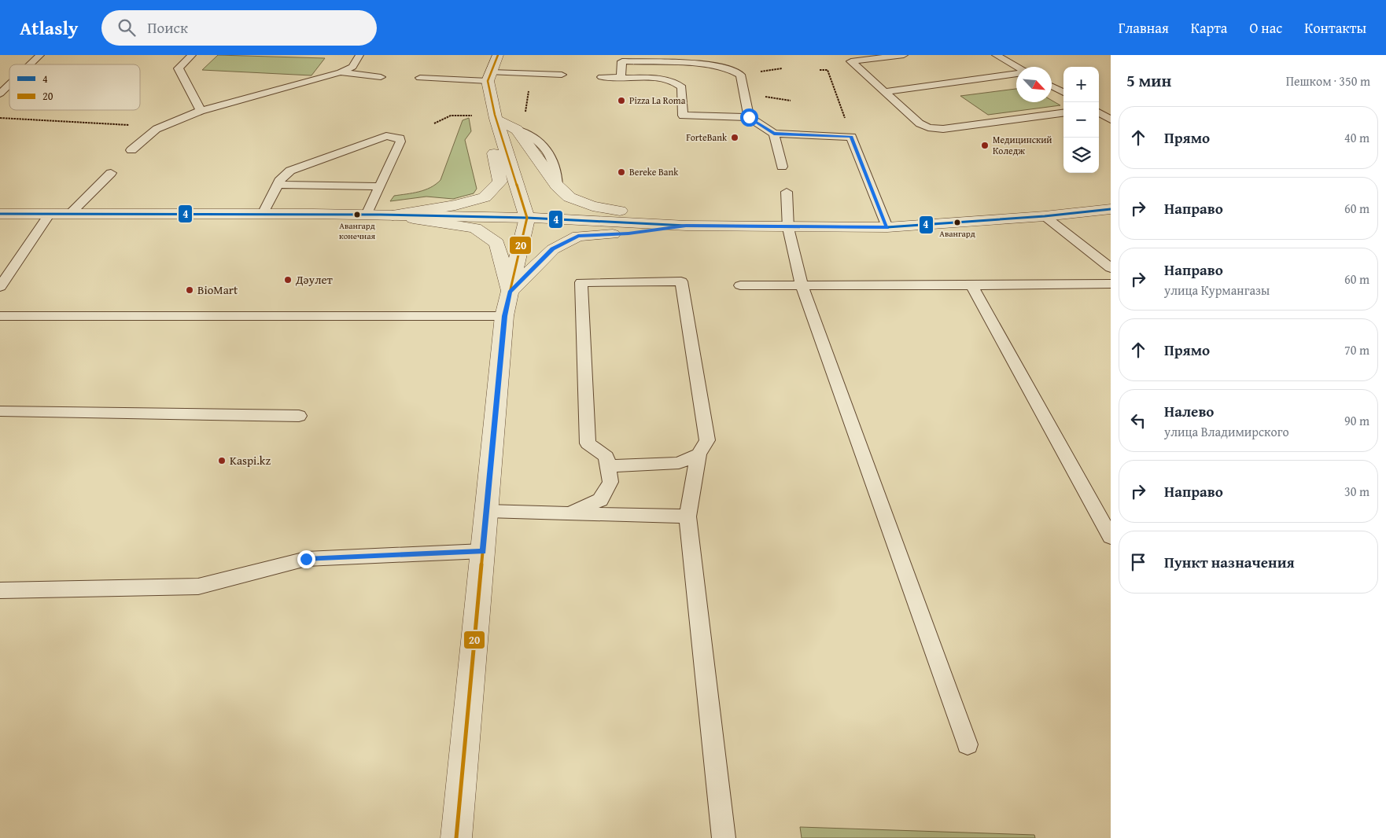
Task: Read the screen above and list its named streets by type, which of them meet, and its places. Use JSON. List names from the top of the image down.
{
  "places": [
    "Pizza La Roma",
    "ForteBank",
    "Медицинский Коледж",
    "Bereke Bank",
    "Авангард конечная",
    "Авангард",
    "Дәулет",
    "BioMart",
    "Kaspi.kz"
  ],
  "lines": ["transit line 20", "transit line 4"],
  "legend": ["4", "20"],
  "north": "bottom right",
  "page": {
    "header": "Atlasly",
    "search": "Поиск",
    "nav": [
      "Главная",
      "Карта",
      "О нас",
      "Контакты"
    ],
    "heading": ["5 мин", "Пешком · 350 m"],
    "map_buttons": ["+", "−"],
    "list": [
      ["Прямо", "40 m"],
      ["Направо", "60 m"],
      ["Направо", "улица Курмангазы", "60 m"],
      ["Прямо", "70 m"],
      ["Налево", "улица Владимирского", "90 m"],
      ["Направо", "30 m"],
      "Пункт назначения"
    ]
  }
}
